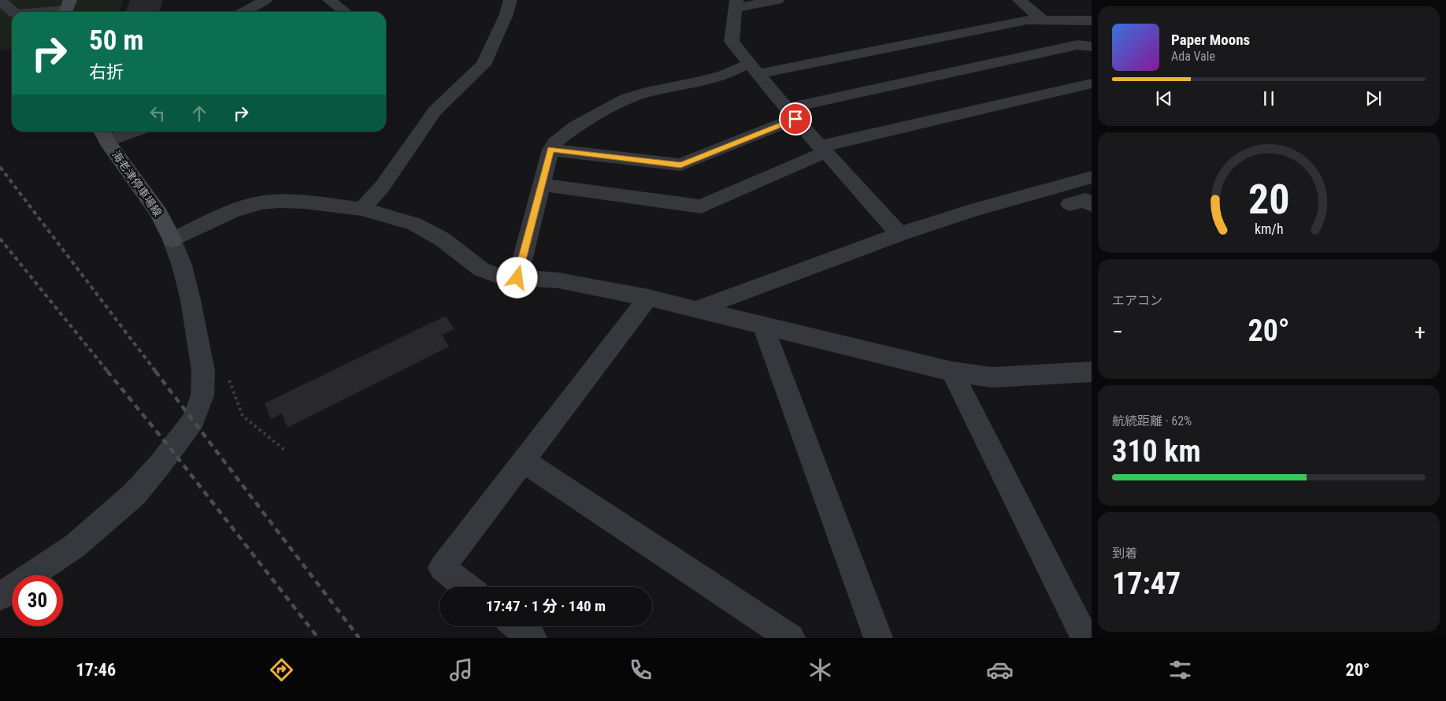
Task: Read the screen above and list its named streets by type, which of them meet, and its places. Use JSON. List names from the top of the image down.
{
  "streets": {
    "main road": ["海老津停車場線"]
  },
  "page": {
    "turn": ["50 m", "右折"],
    "song": ["Paper Moons", "Ada Vale"],
    "tile": [
      "エアコン",
      ["航続距離 · 62%", "310 km"],
      ["到着", "17:47"]
    ],
    "heat": ["−", "20°", "+"],
    "limit": "30",
    "trip": "17:47 · 1 分 · 140 m",
    "tabs": ["17:46", "20°"],
    "gauge": ["20", "km/h"]
  }
}
